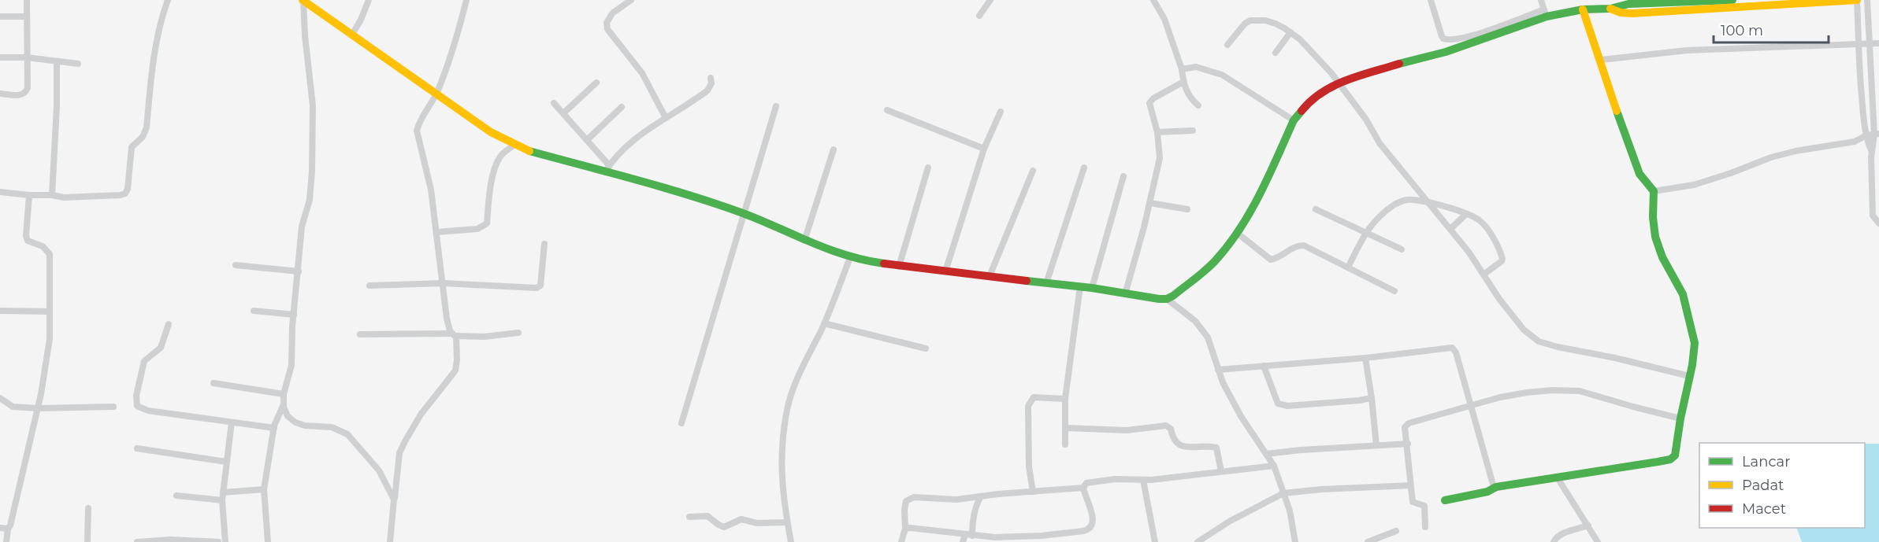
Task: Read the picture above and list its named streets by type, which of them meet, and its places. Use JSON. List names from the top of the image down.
{
  "legend": ["Lancar", "Padat", "Macet"],
  "scale_bar": "100 m"
}
